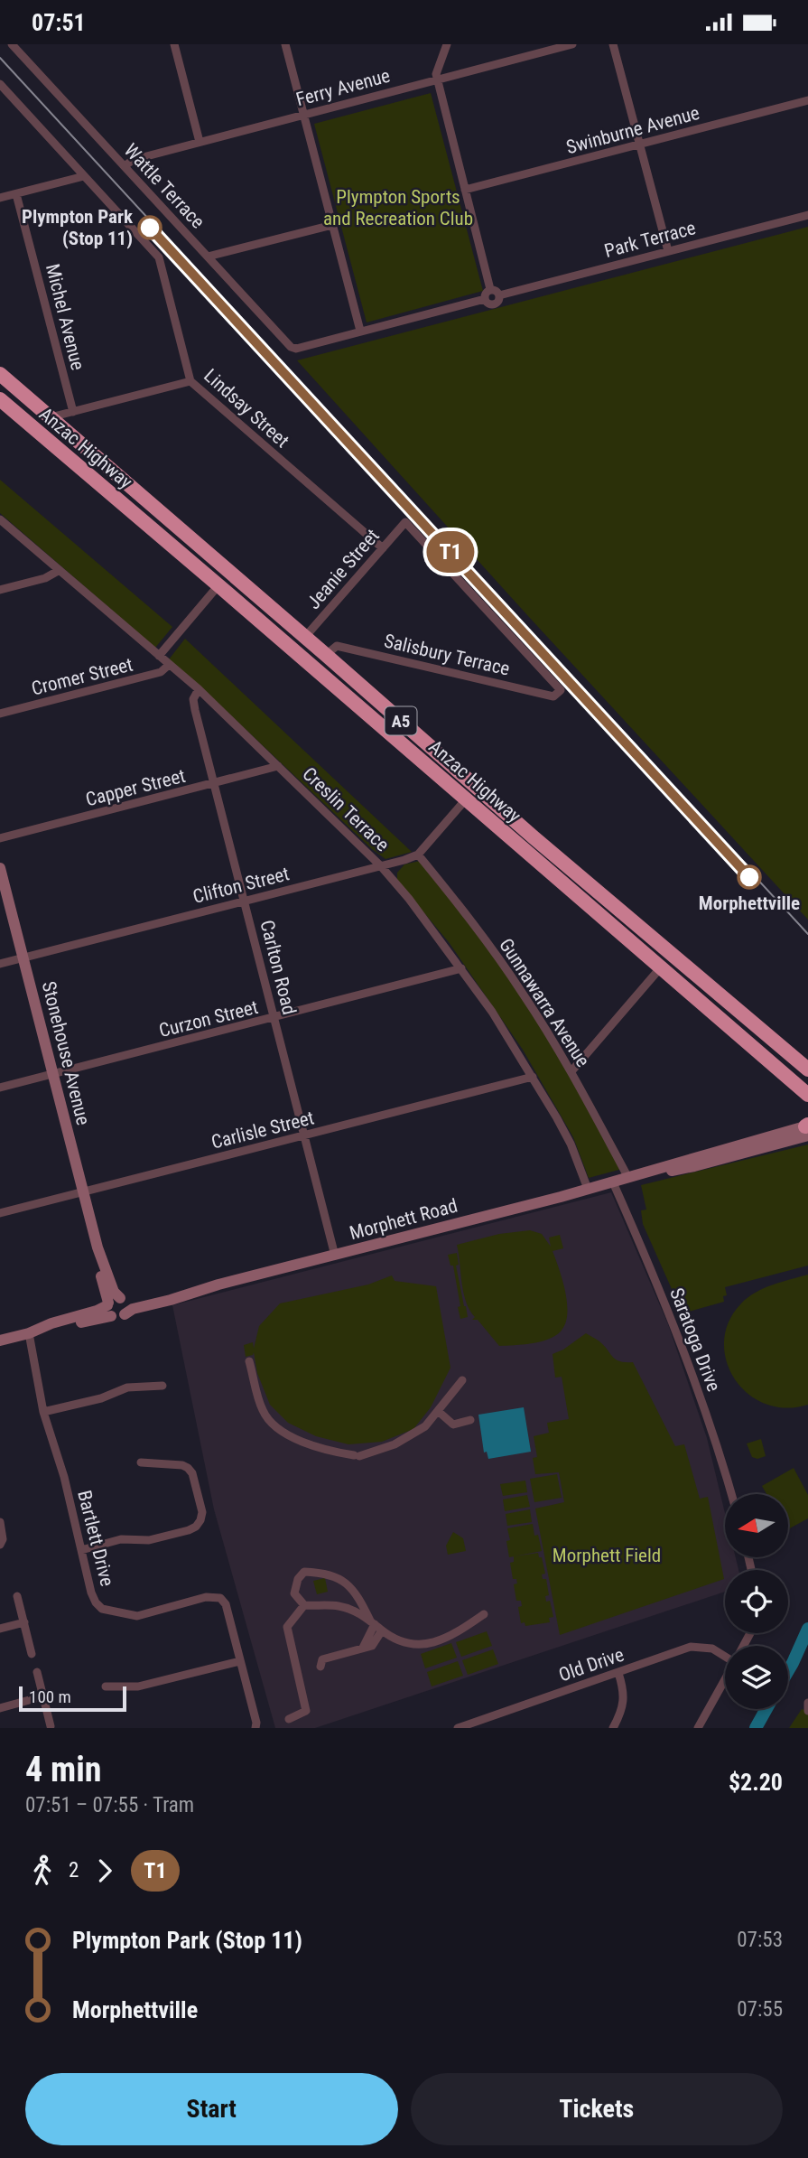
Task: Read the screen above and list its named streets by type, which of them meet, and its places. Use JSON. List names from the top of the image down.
{
  "streets": {
    "highway": ["Anzac Highway", "A5"],
    "street": [
      "Ferry Avenue",
      "Swinburne Avenue",
      "Wattle Terrace",
      "Park Terrace",
      "Michel Avenue",
      "Lindsay Street",
      "Jeanie Street",
      "Salisbury Terrace",
      "Cromer Street",
      "Capper Street",
      "Creslin Terrace",
      "Clifton Street",
      "Carlton Road",
      "Gunnawarra Avenue",
      "Curzon Street",
      "Stonehouse Avenue",
      "Carlisle Street",
      "Morphett Road",
      "Saratoga Drive",
      "Bartlett Drive",
      "Old Drive"
    ]
  },
  "crossings": [
    ["Ferry Avenue", "Wattle Terrace"],
    ["Lindsay Street", "Jeanie Street"],
    ["Anzac Highway", "Jeanie Street"],
    ["Anzac Highway", "Salisbury Terrace"],
    ["Anzac Highway", "Cromer Street"],
    ["Jeanie Street", "Salisbury Terrace"],
    ["Cromer Street", "Creslin Terrace"],
    ["Capper Street", "Creslin Terrace"],
    ["Capper Street", "Carlton Road"],
    ["Creslin Terrace", "Clifton Street"],
    ["Creslin Terrace", "Carlton Road"],
    ["Creslin Terrace", "Curzon Street"],
    ["Creslin Terrace", "Carlisle Street"],
    ["Creslin Terrace", "Morphett Road"],
    ["Clifton Street", "Carlton Road"],
    ["Clifton Street", "Gunnawarra Avenue"],
    ["Clifton Street", "Stonehouse Avenue"],
    ["Carlton Road", "Curzon Street"],
    ["Carlton Road", "Carlisle Street"],
    ["Carlton Road", "Morphett Road"],
    ["Gunnawarra Avenue", "Morphett Road"],
    ["Curzon Street", "Stonehouse Avenue"],
    ["Stonehouse Avenue", "Carlisle Street"],
    ["Stonehouse Avenue", "Morphett Road"],
    ["Morphett Road", "Saratoga Drive"]
  ],
  "parks": ["Plympton Sports and Recreation Club", "Morphett Field"],
  "places": ["Plympton Park (Stop 11)", "Morphettville"],
  "lines": ["tram line T1"],
  "scale_bar": "100 m",
  "north": "left",
  "page": {
    "status": "07:51",
    "on_map": "T1",
    "scale": "100 m",
    "heading": ["4 min", "07:51 – 07:55 · Tram", "$2.20"],
    "legs": ["2", "T1"],
    "list": [
      {
        "name": "Plympton Park (Stop 11)",
        "value": "07:53"
      },
      {
        "name": "Morphettville",
        "value": "07:55"
      }
    ],
    "buttons": ["Start", "Tickets"]
  }
}
